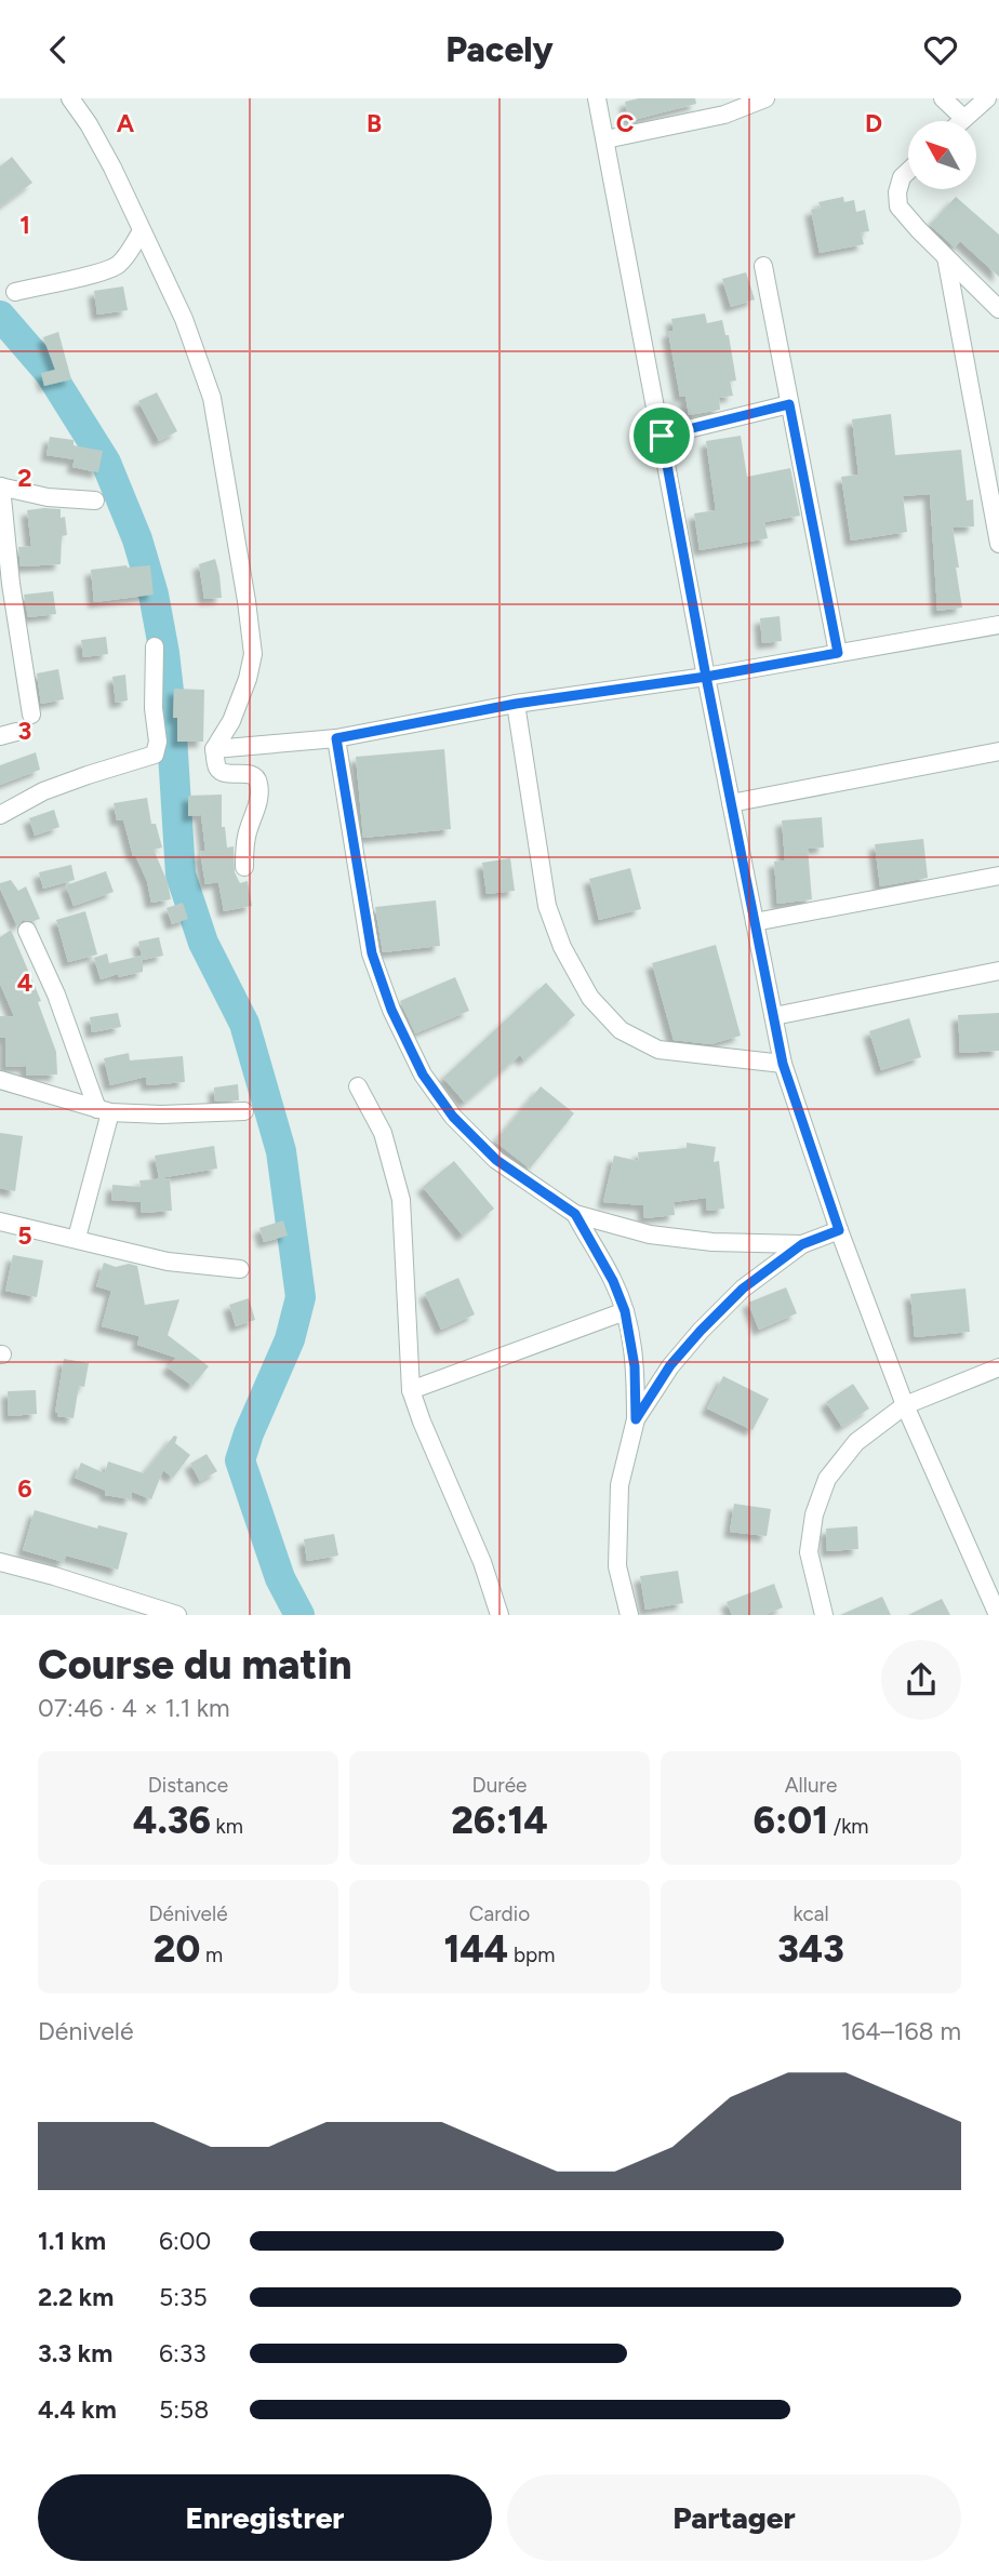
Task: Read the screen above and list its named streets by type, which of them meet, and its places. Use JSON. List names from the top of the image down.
{
  "north": "top left",
  "page": {
    "header": "Pacely",
    "heading": ["Course du matin", "07:46 · 4 × 1.1 km"],
    "stats": [
      ["Distance", "4.36 km"],
      ["Durée", "26:14"],
      ["Allure", "6:01 /km"],
      ["Dénivelé", "20 m"],
      ["Cardio", "144 bpm"],
      ["kcal", "343"]
    ],
    "chart": ["Dénivelé", "164–168 m"],
    "list": [
      {
        "name": "1.1 km",
        "note": "6:00"
      },
      {
        "name": "2.2 km",
        "note": "5:35"
      },
      {
        "name": "3.3 km",
        "note": "6:33"
      },
      {
        "name": "4.4 km",
        "note": "5:58"
      }
    ],
    "buttons": ["Enregistrer", "Partager"]
  },
  "grid": {
    "columns": [
      "A",
      "B",
      "C",
      "D"
    ],
    "rows": [
      "1",
      "2",
      "3",
      "4",
      "5",
      "6"
    ]
  }
}
